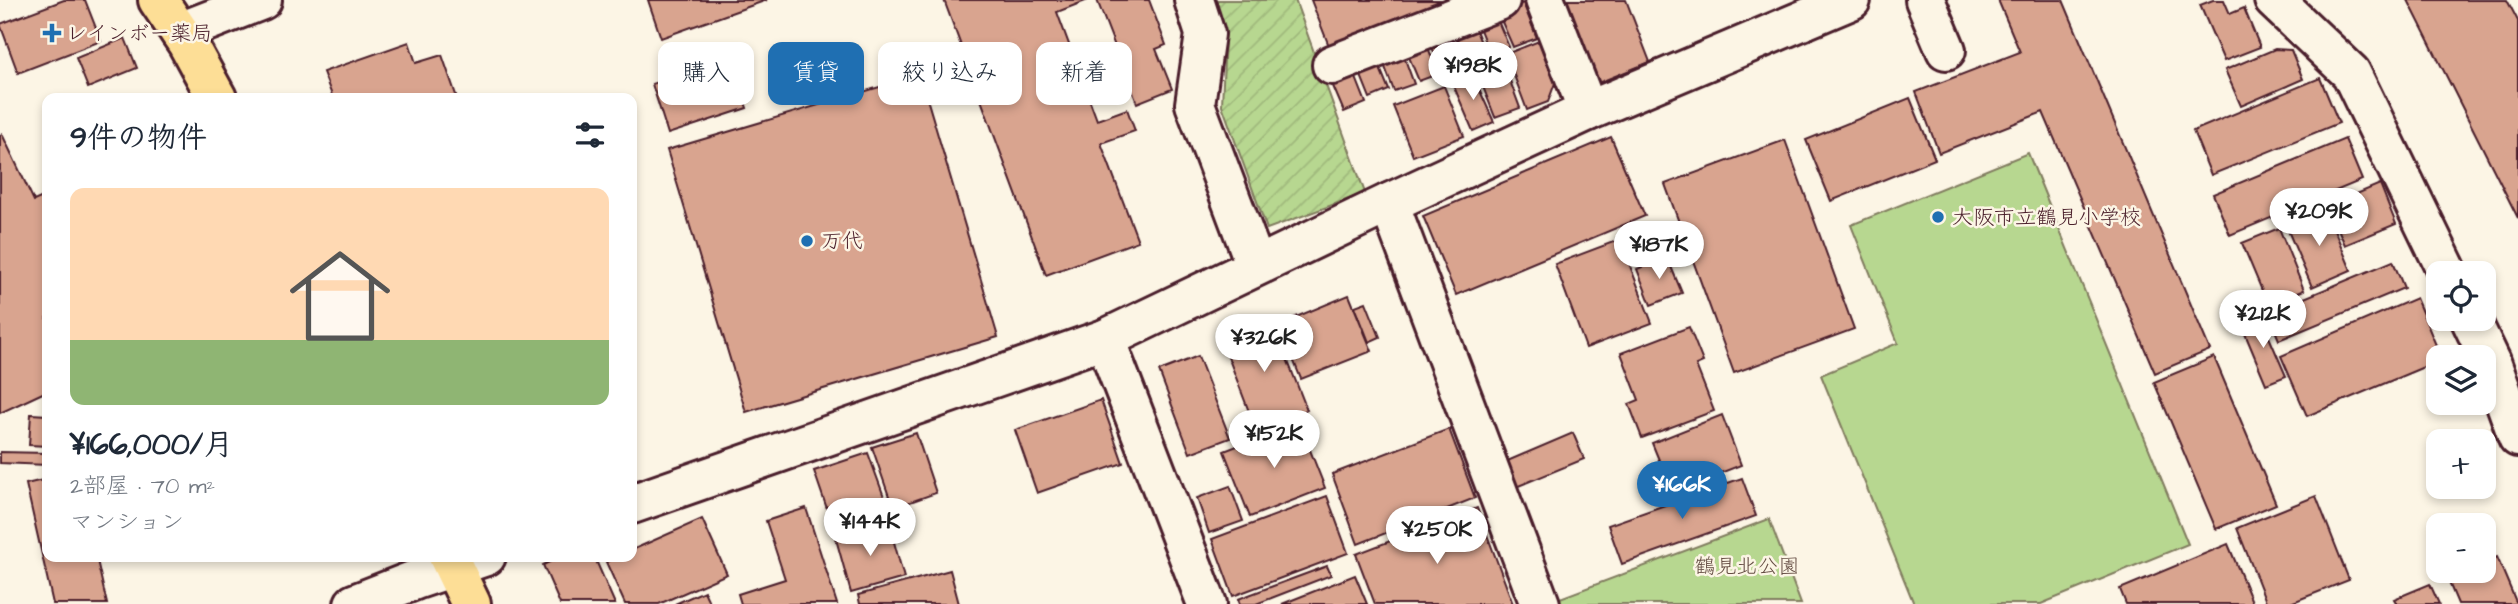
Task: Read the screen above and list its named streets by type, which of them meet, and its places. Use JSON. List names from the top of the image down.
{
  "parks": ["鶴見北公園"],
  "places": {
    "health": ["レインボー薬局"],
    "other": ["大阪市立鶴見小学校", "万代"]
  },
  "page": {
    "price": [
      "¥198K",
      "¥209K",
      "¥187K",
      "¥212K",
      "¥326K",
      "¥152K",
      "¥166K",
      "¥144K",
      "¥250K"
    ],
    "chip": [
      "購入",
      "賃貸",
      "絞り込み",
      "新着"
    ],
    "heading": "9件の物件",
    "list": [
      {
        "name": "¥166,000/月",
        "note": "2部屋 · 70 m² · マンション"
      }
    ],
    "map_buttons": ["+", "−"]
  }
}
